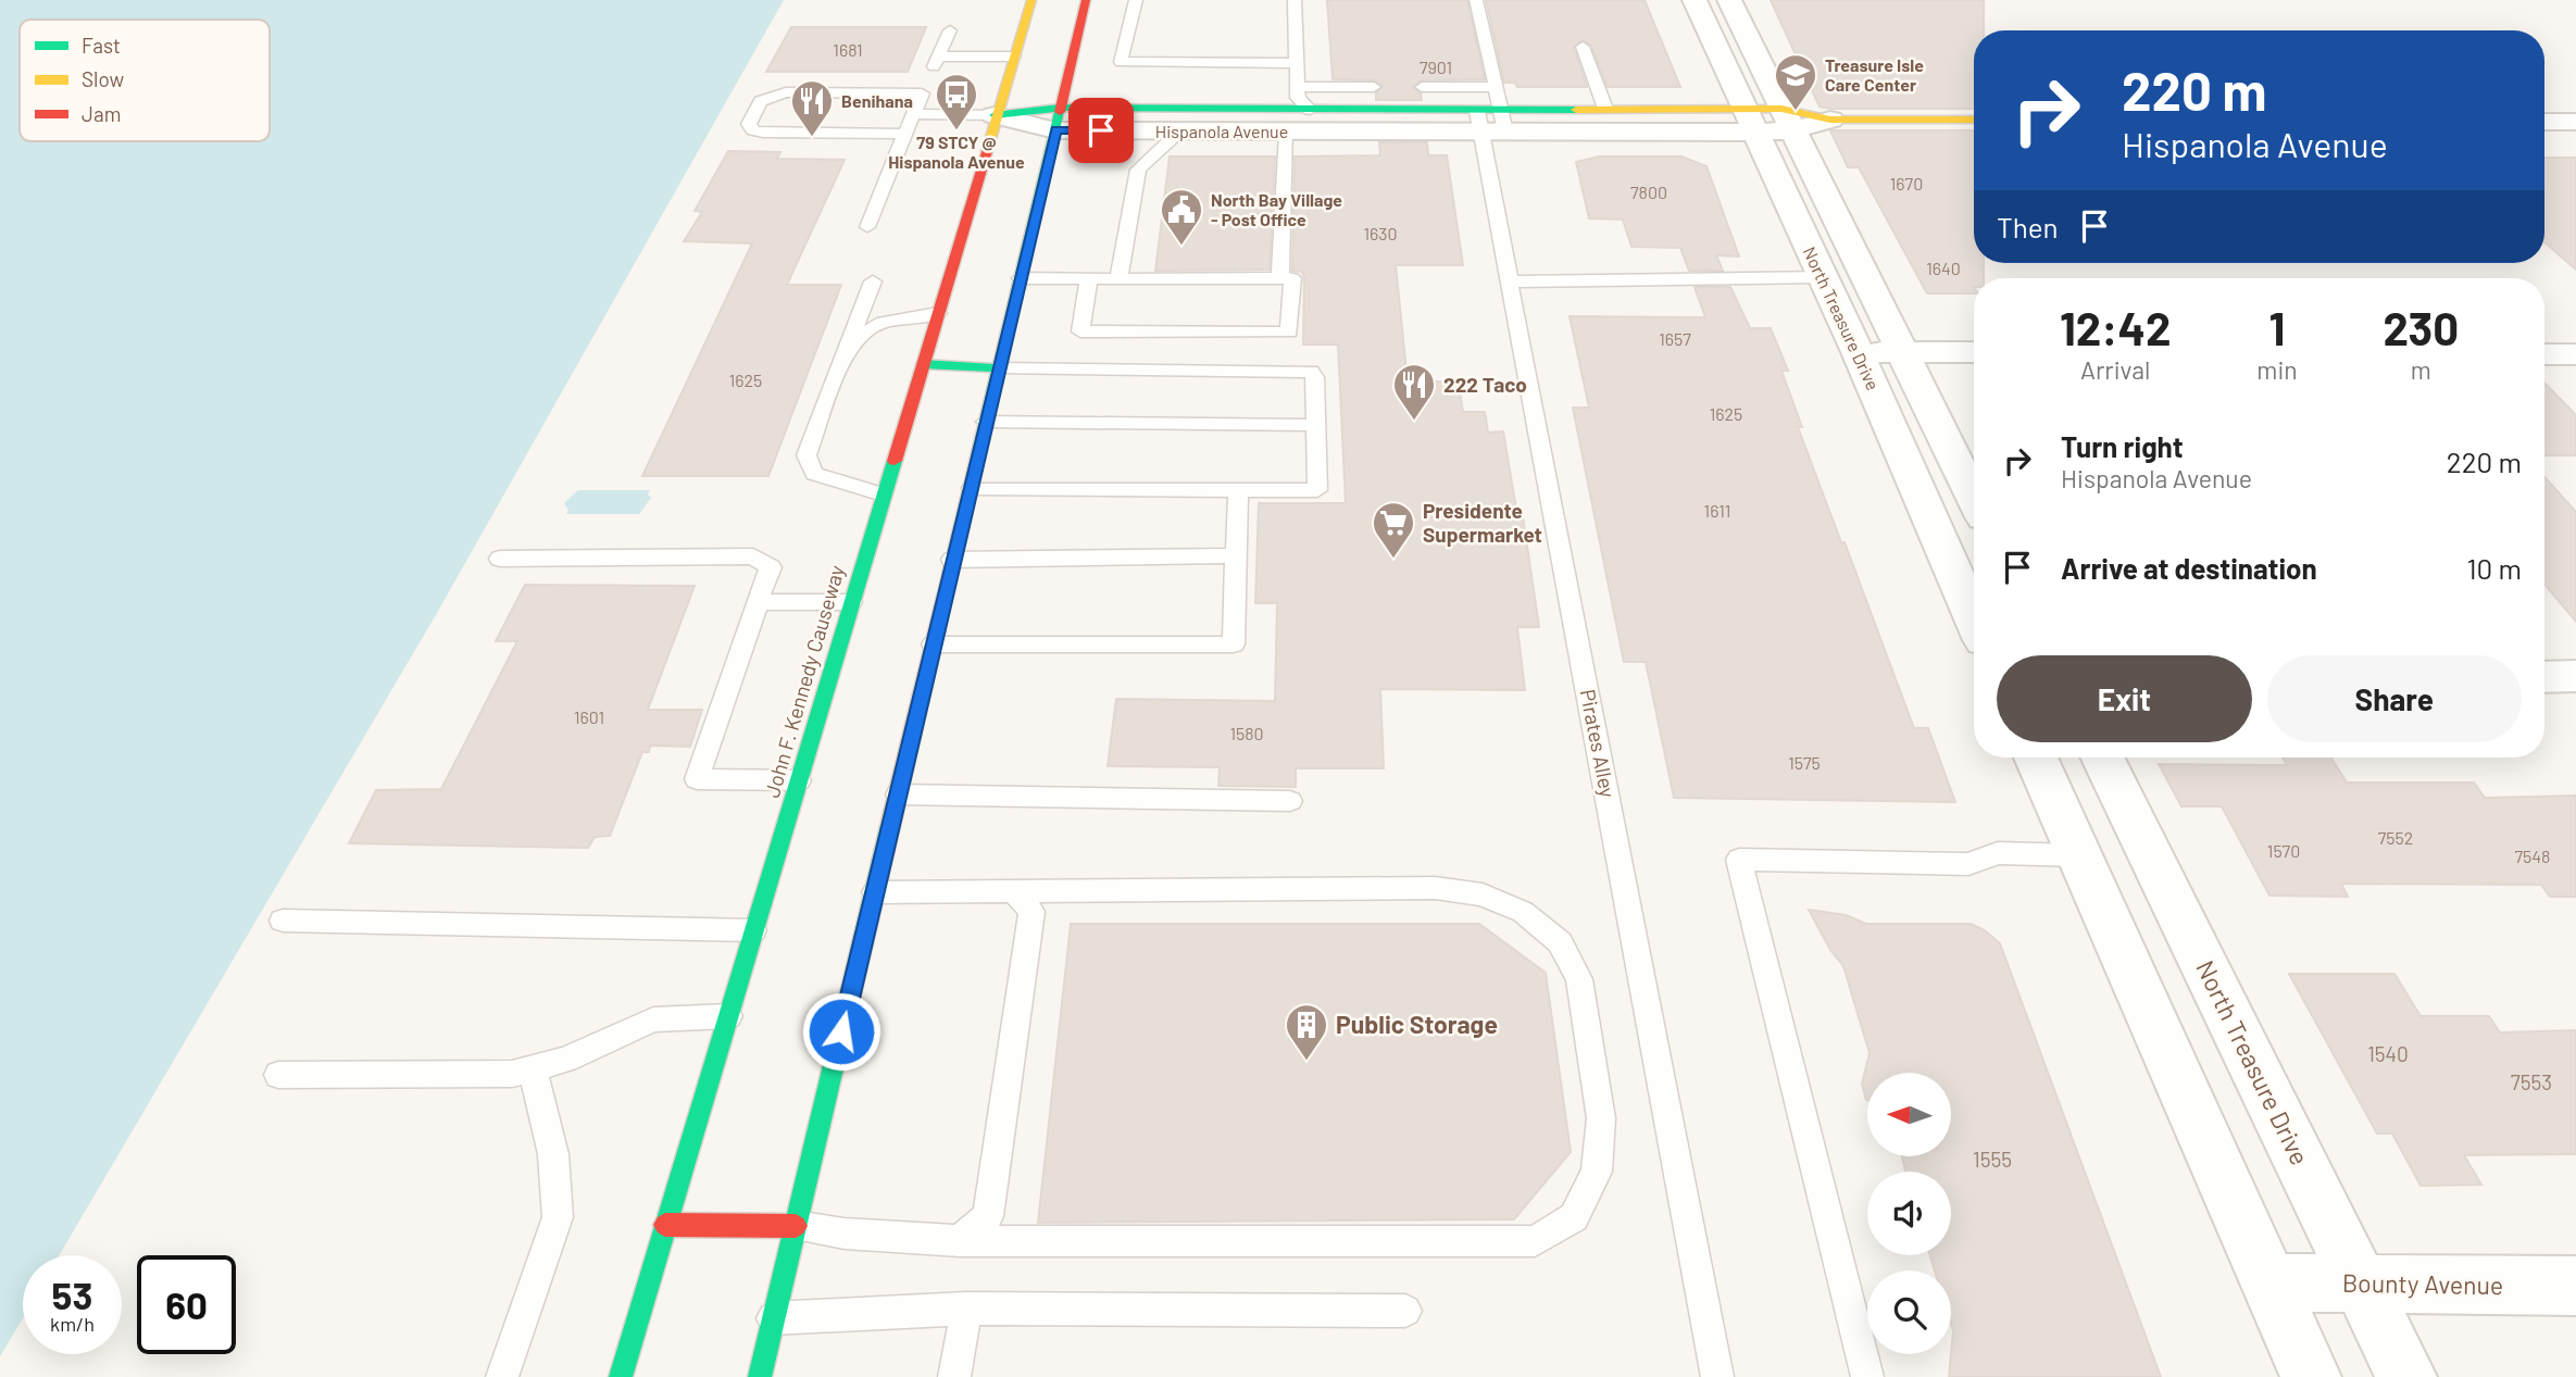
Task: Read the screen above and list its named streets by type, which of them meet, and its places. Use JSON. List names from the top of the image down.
{
  "streets": {
    "main road": ["Hispanola Avenue", "John F. Kennedy Causeway"],
    "street": ["North Treasure Drive", "Bounty Avenue"],
    "lane": ["Pirates Alley"]
  },
  "crossings": [
    ["Hispanola Avenue", "North Treasure Drive"],
    ["Hispanola Avenue", "John F. Kennedy Causeway"],
    ["Hispanola Avenue", "Pirates Alley"],
    ["North Treasure Drive", "Bounty Avenue"]
  ],
  "places": {
    "school or university": ["Treasure Isle Care Center"],
    "bus stop": ["79 STCY @ Hispanola Avenue"],
    "restaurant": ["Benihana", "222 Taco"],
    "public building": ["North Bay Village - Post Office"],
    "supermarket": ["Presidente Supermarket"],
    "building": ["Public Storage"]
  },
  "house_numbers": [
    "1681",
    "7901",
    "1670",
    "7800",
    "1630",
    "1640",
    "1657",
    "1625",
    "1625",
    "1611",
    "1601",
    "1580",
    "1575",
    "7552",
    "1570",
    "7548",
    "1540",
    "7553",
    "1555"
  ],
  "legend": ["Fast", "Slow", "Jam"],
  "north": "left",
  "page": {
    "turn": ["220 m", "Hispanola Avenue"],
    "then": "Then",
    "eta": [
      "12:42",
      "Arrival",
      "1",
      "min",
      "230",
      "m"
    ],
    "list": [
      {
        "name": "Turn right",
        "note": "Hispanola Avenue",
        "value": "220 m"
      },
      {
        "name": "Arrive at destination",
        "value": "10 m"
      }
    ],
    "buttons": ["Exit", "Share"],
    "speed": "53 km/h",
    "limit": "60"
  }
}
